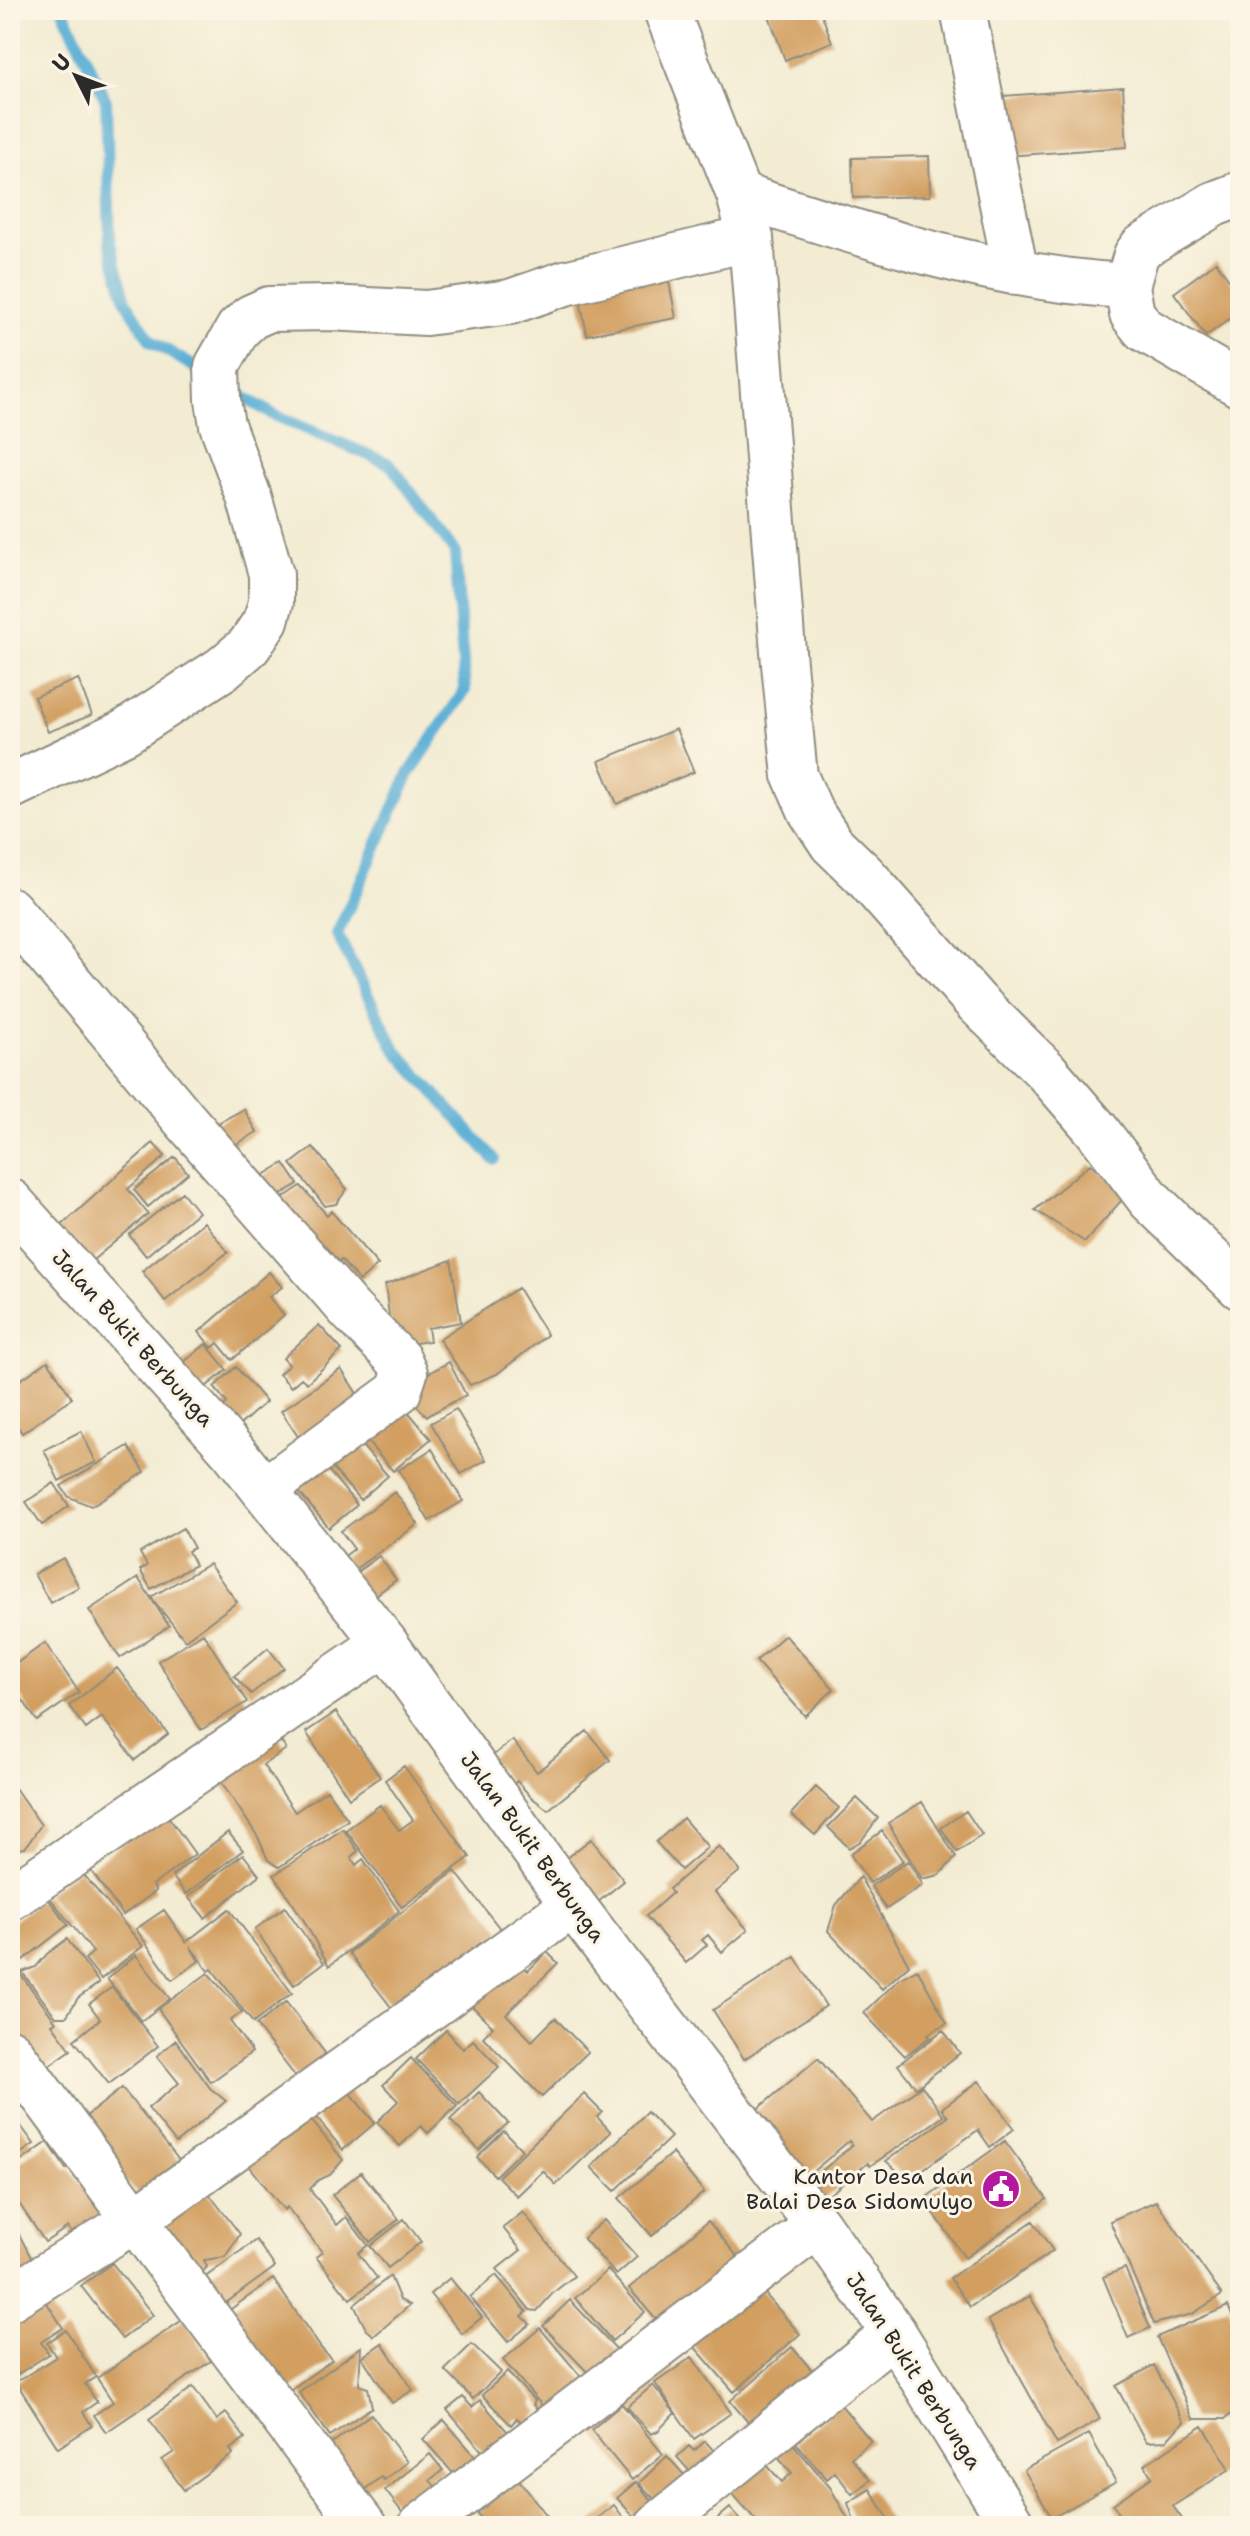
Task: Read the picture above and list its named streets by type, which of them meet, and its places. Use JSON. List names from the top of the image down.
{
  "streets": {
    "street": ["Jalan Bukit Berbunga"]
  },
  "places": {
    "public building": ["Kantor Desa dan Balai Desa Sidomulyo"]
  },
  "north": "top left"
}
